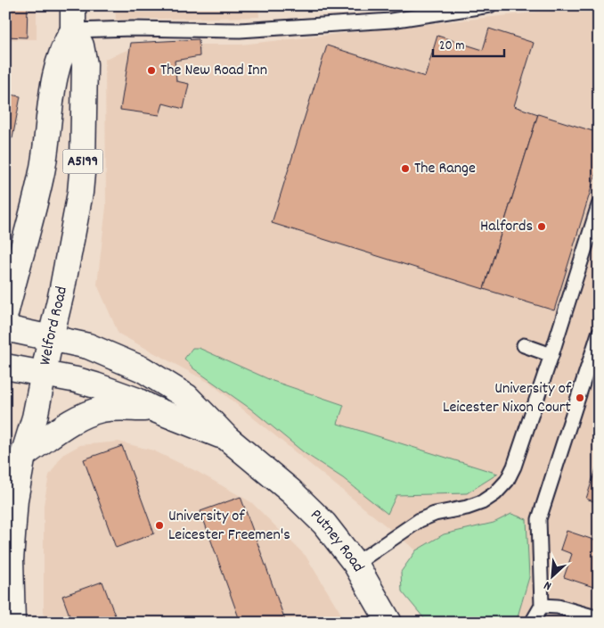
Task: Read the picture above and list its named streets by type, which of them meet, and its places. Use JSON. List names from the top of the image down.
{
  "streets": {
    "main road": ["A5199", "Welford Road", "Putney Road"]
  },
  "crossings": [
    ["Welford Road", "Putney Road"]
  ],
  "places": [
    "The New Road Inn",
    "The Range",
    "Halfords",
    "University of Leicester Nixon Court",
    "University of Leicester Freemen's"
  ],
  "scale_bar": "20 m",
  "north": "bottom left"
}
